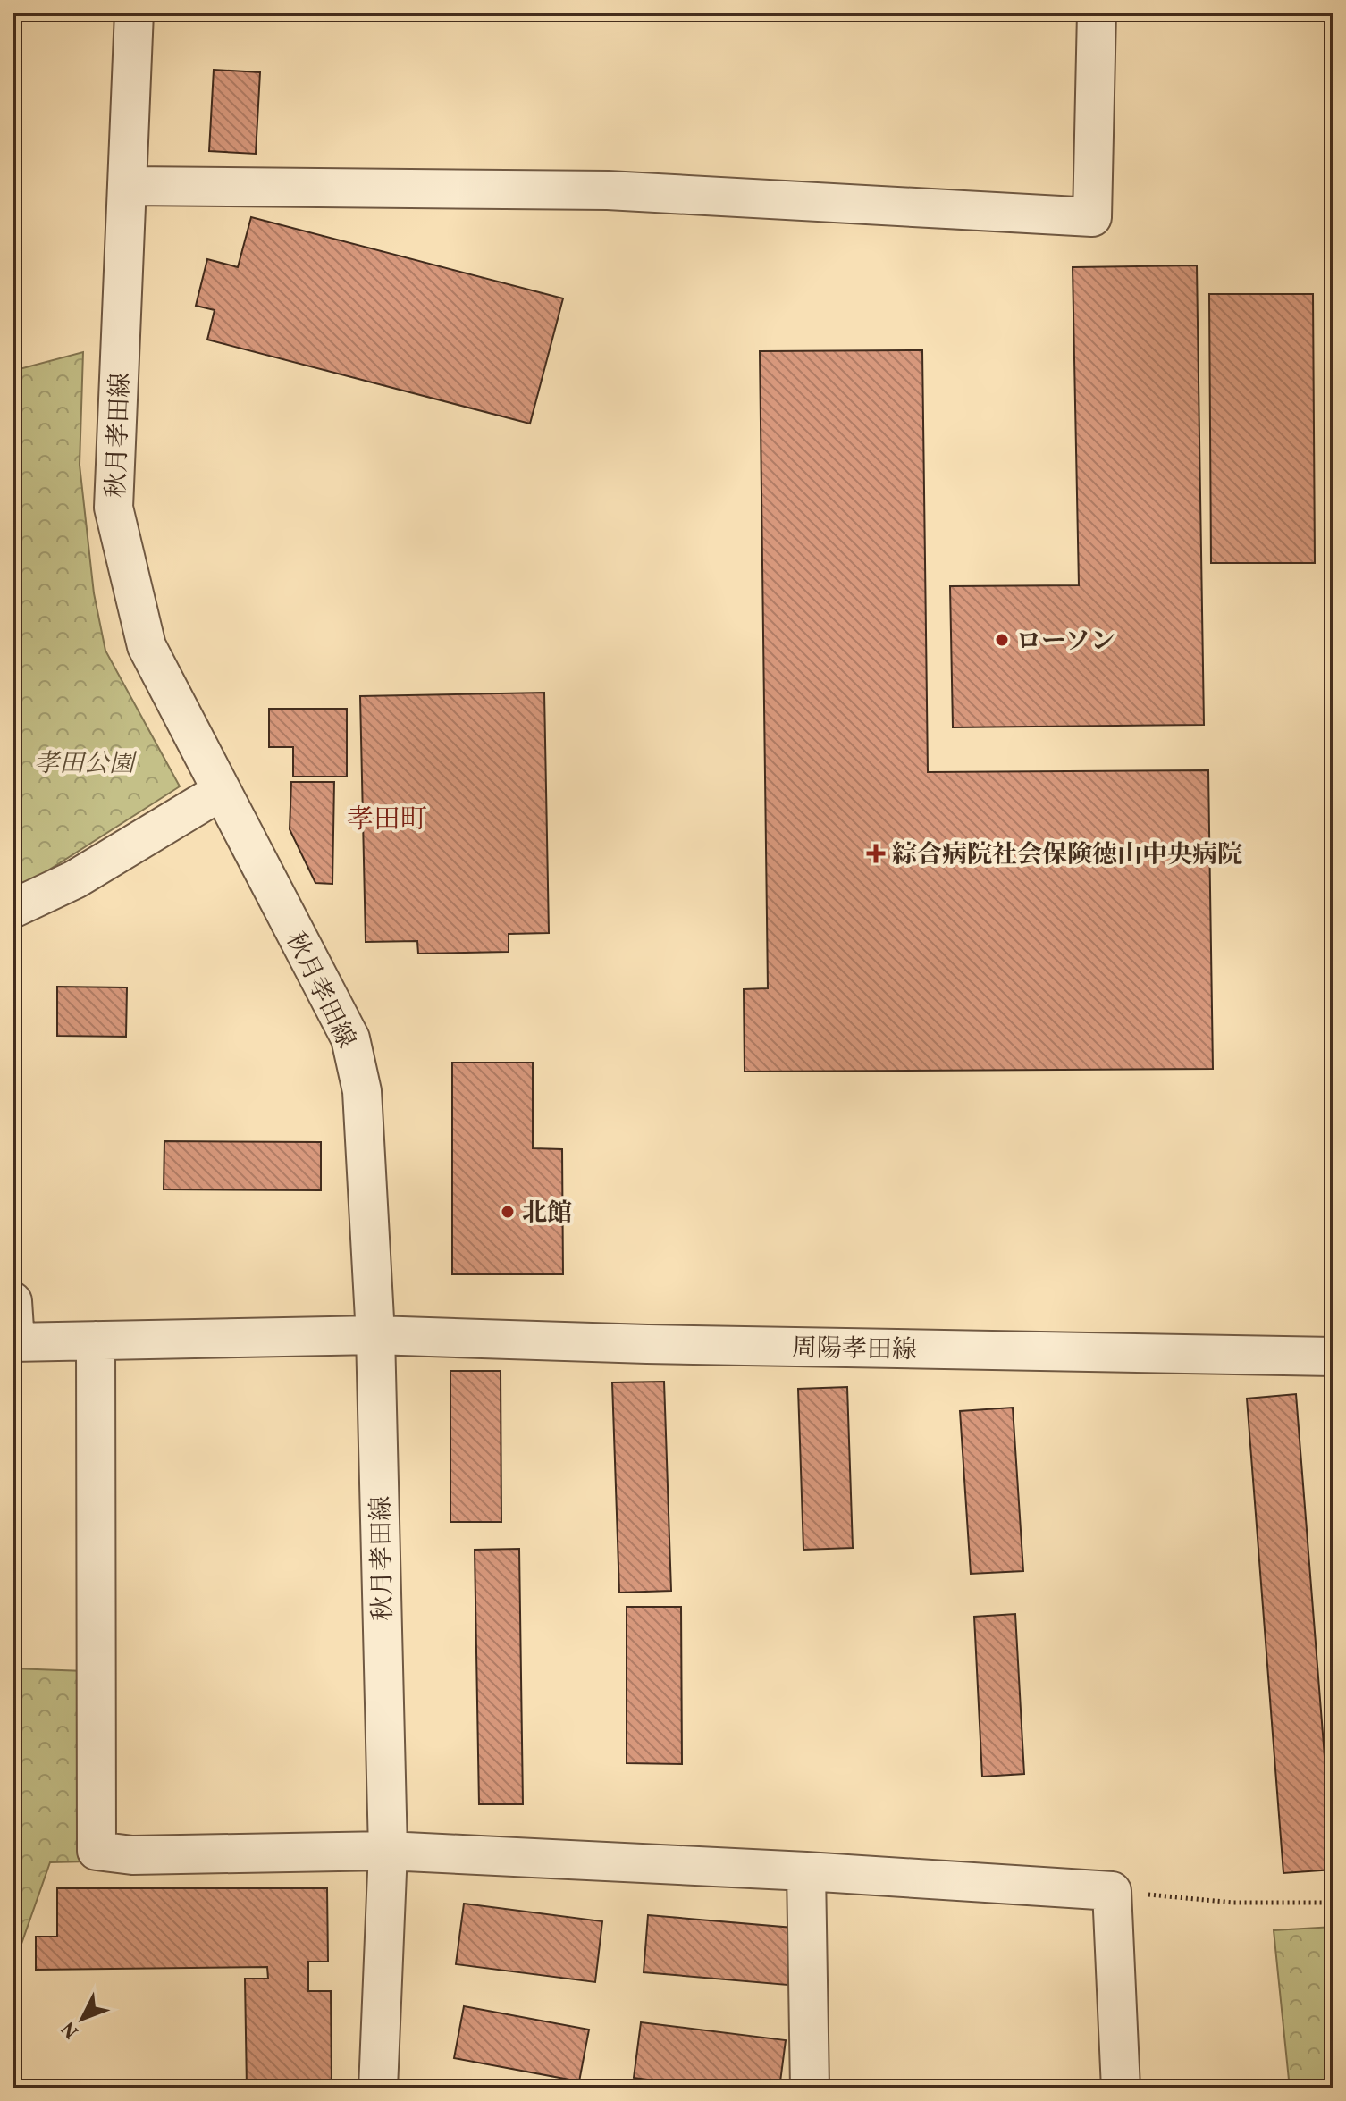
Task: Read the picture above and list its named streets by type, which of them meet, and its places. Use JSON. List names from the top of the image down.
{
  "streets": {
    "street": ["秋月孝田線", "周陽孝田線"]
  },
  "crossings": [
    ["秋月孝田線", "周陽孝田線"]
  ],
  "districts": ["孝田町"],
  "parks": ["孝田公園"],
  "places": {
    "other": ["ローソン", "北館"],
    "health": ["綜合病院社会保険徳山中央病院"]
  },
  "north": "bottom left"
}
